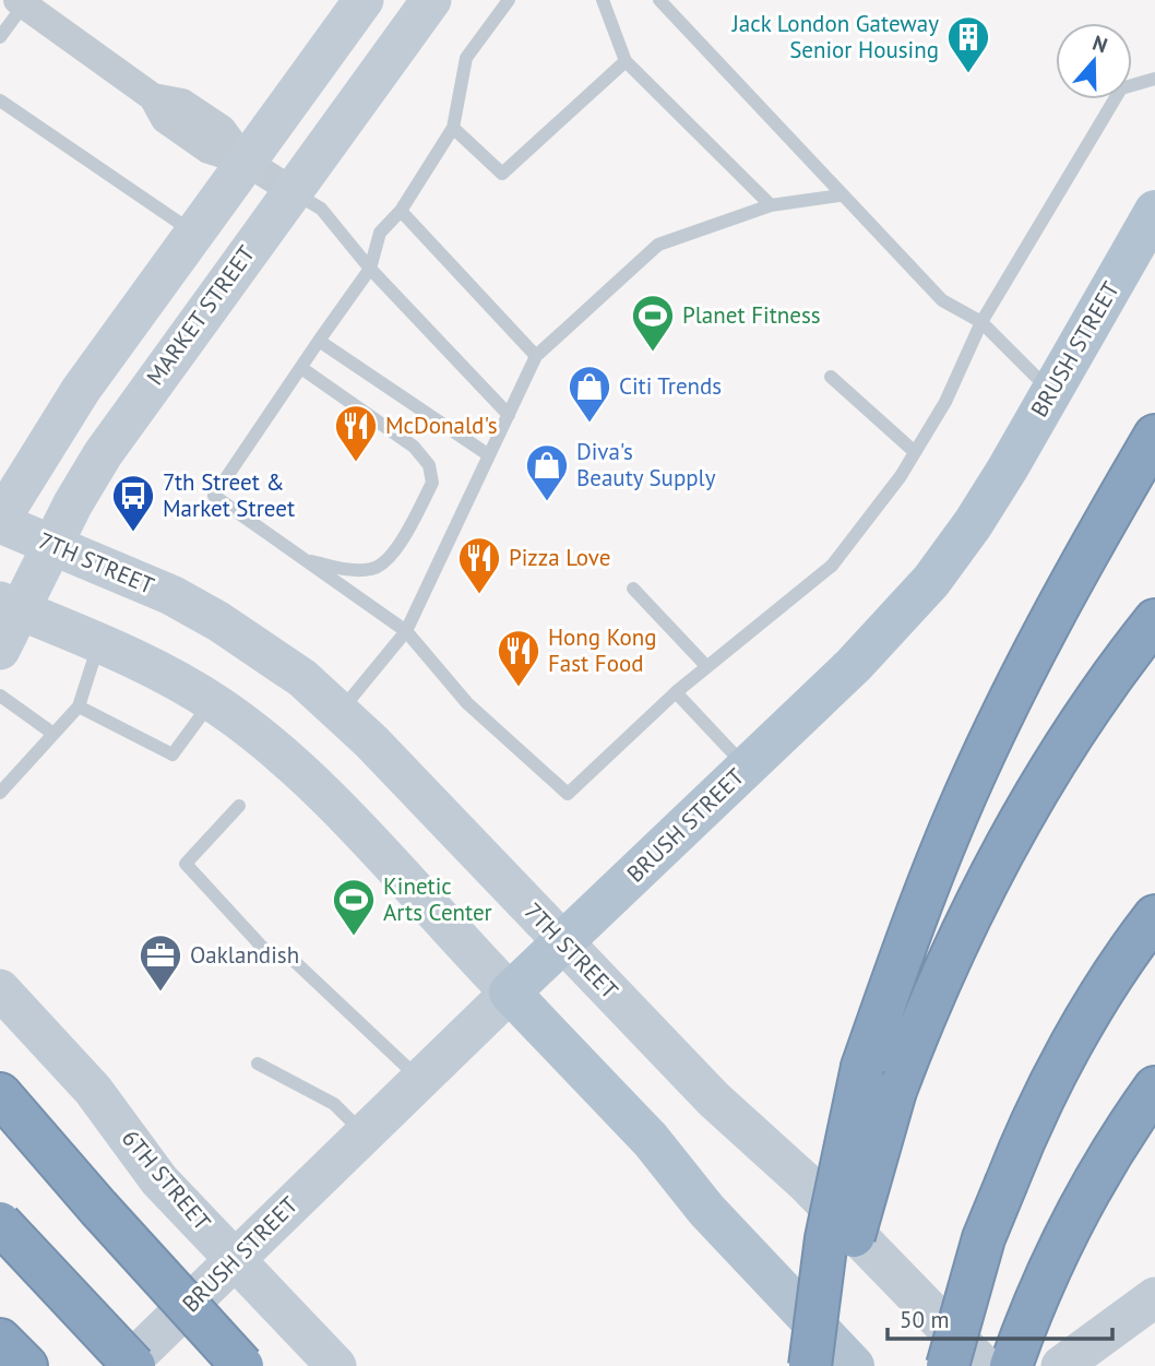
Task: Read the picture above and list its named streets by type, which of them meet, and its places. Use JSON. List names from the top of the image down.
{
  "streets": {
    "main road": [
      "MARKET STREET",
      "BRUSH STREET",
      "7TH STREET",
      "6TH STREET"
    ]
  },
  "crossings": [
    ["MARKET STREET", "7TH STREET"],
    ["BRUSH STREET", "7TH STREET"],
    ["BRUSH STREET", "6TH STREET"]
  ],
  "places": {
    "building": ["Jack London Gateway Senior Housing"],
    "sports": ["Planet Fitness", "Kinetic Arts Center"],
    "shop": ["Citi Trends", "Diva's Beauty Supply"],
    "restaurant": ["McDonald's", "Pizza Love", "Hong Kong Fast Food"],
    "bus stop": ["7th Street & Market Street"],
    "office": ["Oaklandish"]
  },
  "scale_bar": "50 m",
  "north": "top"
}
